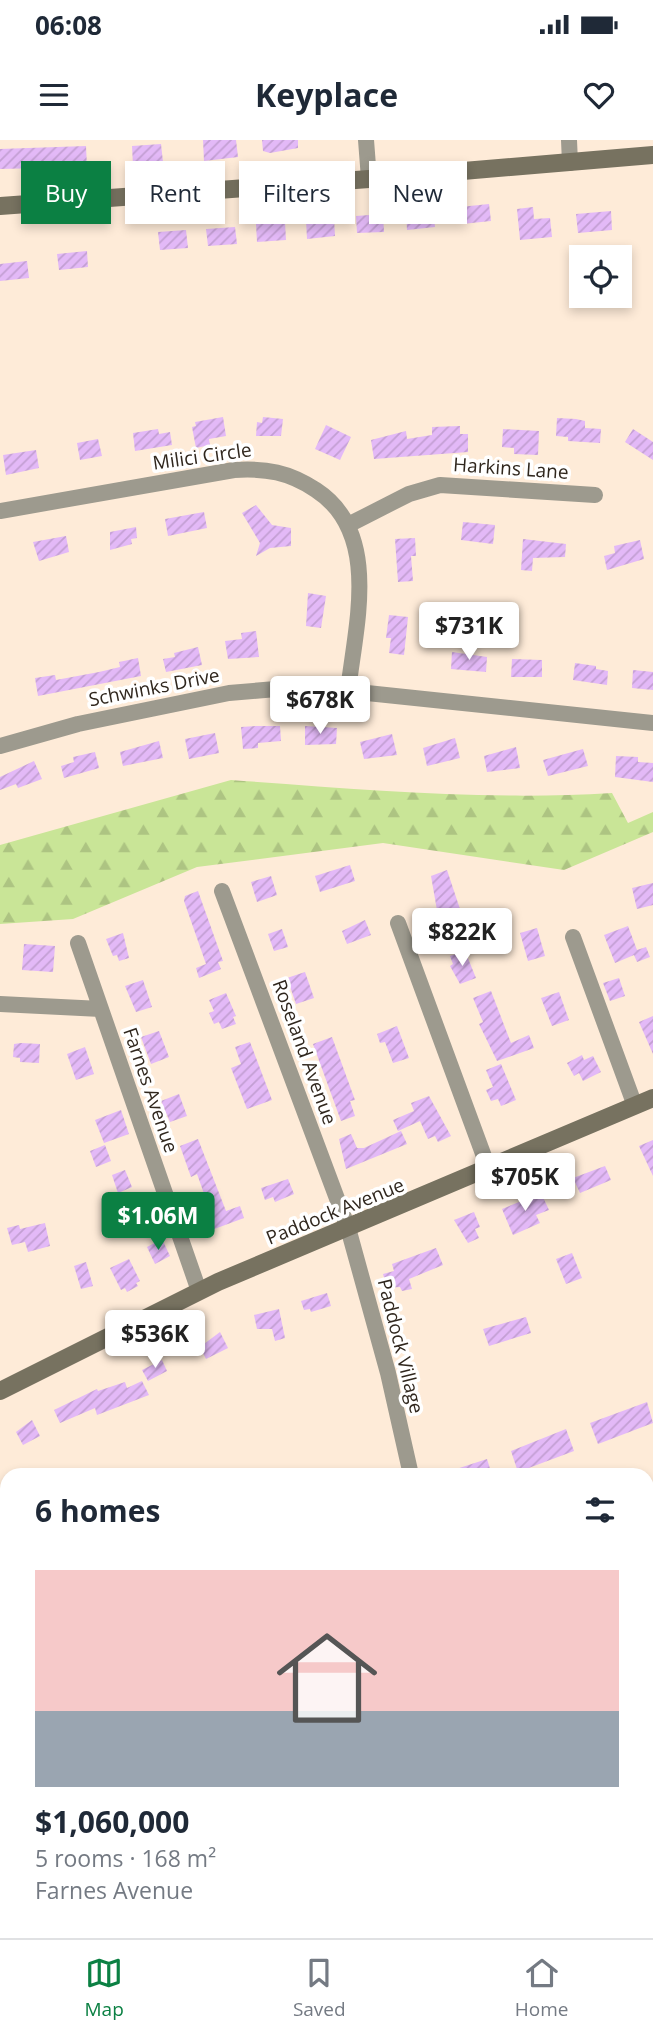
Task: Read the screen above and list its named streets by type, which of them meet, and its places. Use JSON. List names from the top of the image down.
{
  "streets": {
    "main road": ["Paddock Avenue"],
    "street": [
      "Milici Circle",
      "Harkins Lane",
      "Schwinks Drive",
      "Roseland Avenue",
      "Farnes Avenue",
      "Paddock Village"
    ]
  },
  "crossings": [
    ["Milici Circle", "Harkins Lane"],
    ["Milici Circle", "Schwinks Drive"],
    ["Roseland Avenue", "Paddock Avenue"],
    ["Roseland Avenue", "Paddock Village"],
    ["Farnes Avenue", "Paddock Avenue"],
    ["Paddock Avenue", "Paddock Village"]
  ],
  "page": {
    "status": "06:08",
    "header": "Keyplace",
    "chip": [
      "Buy",
      "Rent",
      "Filters",
      "New"
    ],
    "price": [
      "$731K",
      "$678K",
      "$822K",
      "$705K",
      "$1.06M",
      "$536K"
    ],
    "heading": "6 homes",
    "list": [
      {
        "name": "$1,060,000",
        "note": "5 rooms · 168 m² · Farnes Avenue"
      }
    ],
    "tabs": ["Map", "Saved", "Home"]
  }
}
